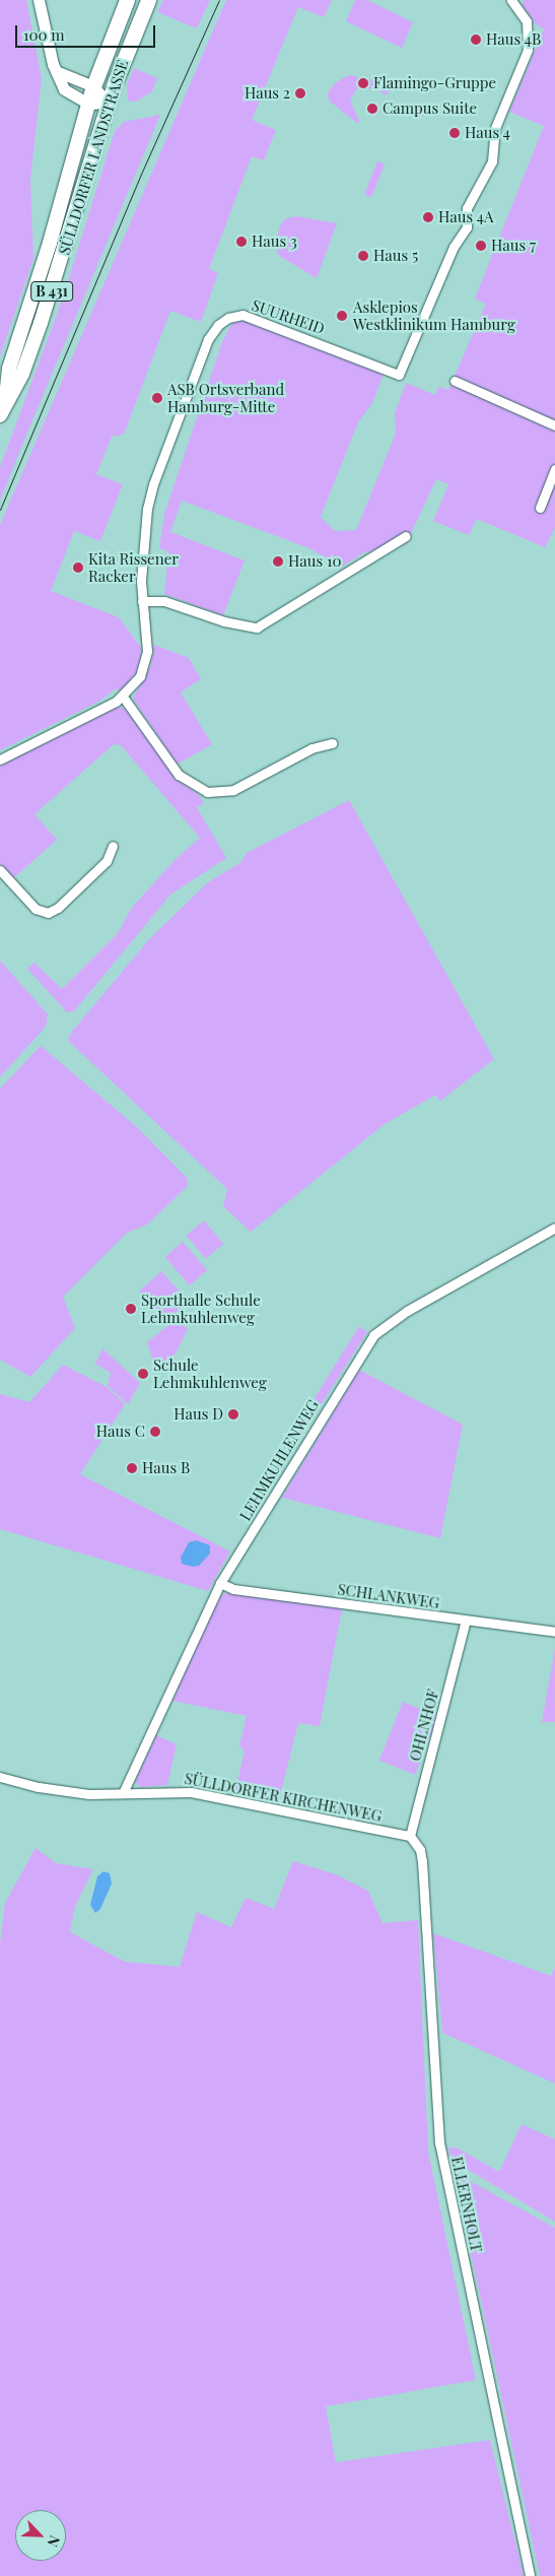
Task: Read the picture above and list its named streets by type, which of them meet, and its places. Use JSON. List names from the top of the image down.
{
  "streets": {
    "highway": ["SÜLLDORFER LANDSTRASSE", "B 431"],
    "street": [
      "SUURHEID",
      "LEHMKUHLENWEG",
      "SCHLANKWEG",
      "OHLNHOF",
      "SÜLLDORFER KIRCHENWEG",
      "ELLERNHOLT"
    ]
  },
  "crossings": [
    ["LEHMKUHLENWEG", "SCHLANKWEG"],
    ["LEHMKUHLENWEG", "SÜLLDORFER KIRCHENWEG"],
    ["SCHLANKWEG", "OHLNHOF"],
    ["OHLNHOF", "SÜLLDORFER KIRCHENWEG"],
    ["OHLNHOF", "ELLERNHOLT"],
    ["SÜLLDORFER KIRCHENWEG", "ELLERNHOLT"]
  ],
  "places": [
    "Haus 4B",
    "Flamingo-Gruppe",
    "Haus 2",
    "Campus Suite",
    "Haus 4",
    "Haus 4A",
    "Haus 3",
    "Haus 7",
    "Haus 5",
    "Asklepios Westklinikum Hamburg",
    "ASB Ortsverband Hamburg-Mitte",
    "Haus 10",
    "Kita Rissener Racker",
    "Sporthalle Schule Lehmkuhlenweg",
    "Schule Lehmkuhlenweg",
    "Haus D",
    "Haus C",
    "Haus B"
  ],
  "scale_bar": "100 m",
  "north": "bottom right"
}
